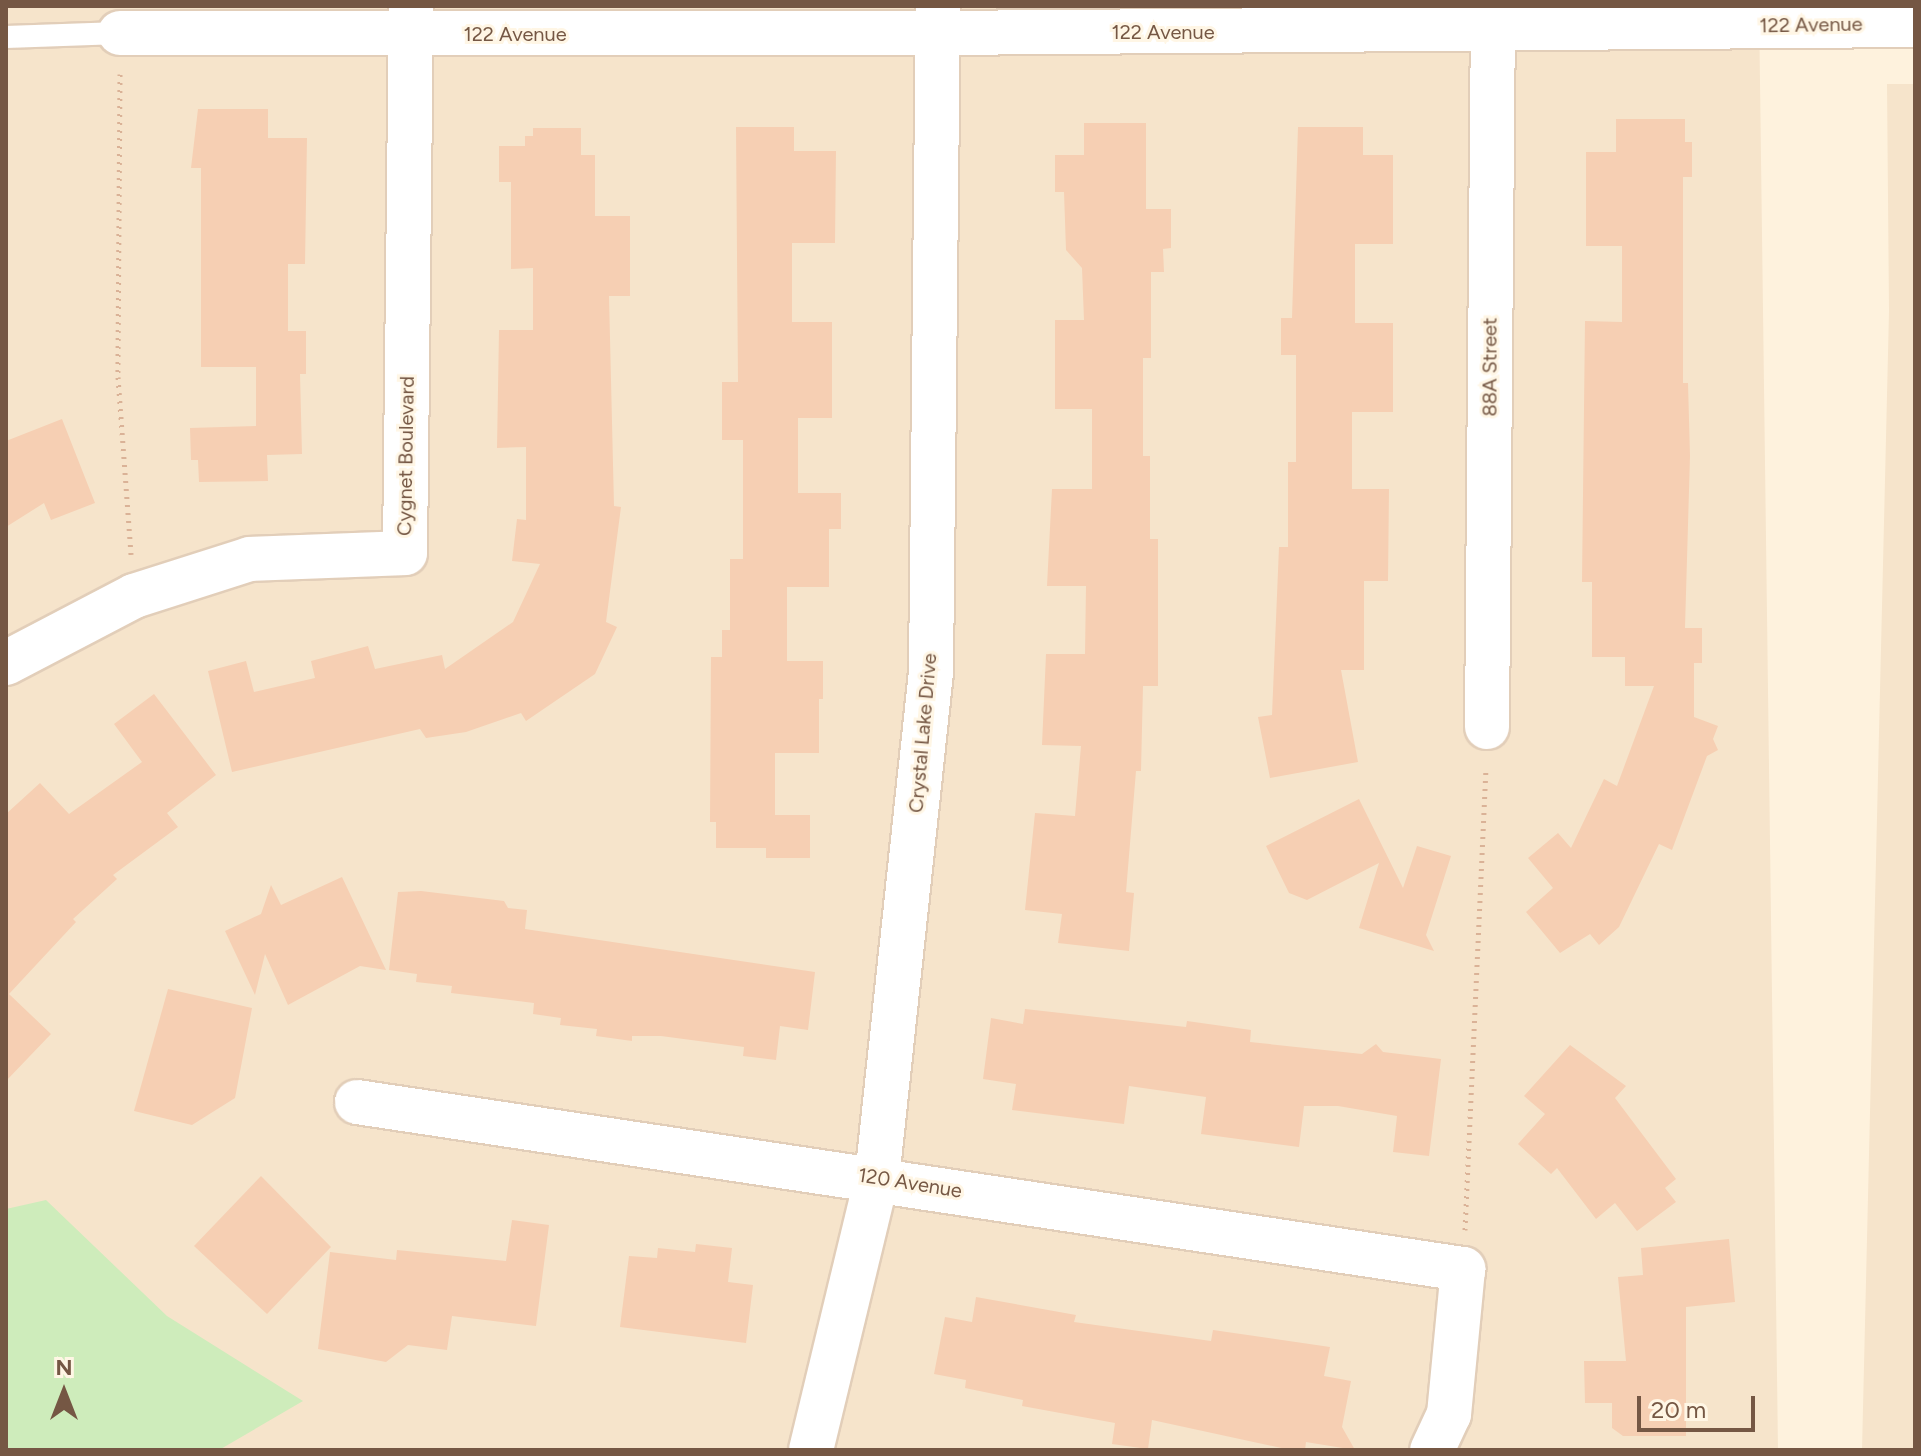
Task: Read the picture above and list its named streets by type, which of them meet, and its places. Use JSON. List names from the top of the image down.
{
  "streets": {
    "street": [
      "122 Avenue",
      "88A Street",
      "Cygnet Boulevard",
      "Crystal Lake Drive",
      "120 Avenue"
    ]
  },
  "crossings": [
    ["122 Avenue", "88A Street"],
    ["122 Avenue", "Cygnet Boulevard"],
    ["122 Avenue", "Crystal Lake Drive"],
    ["Crystal Lake Drive", "120 Avenue"]
  ],
  "scale_bar": "20 m",
  "north": "top"
}
